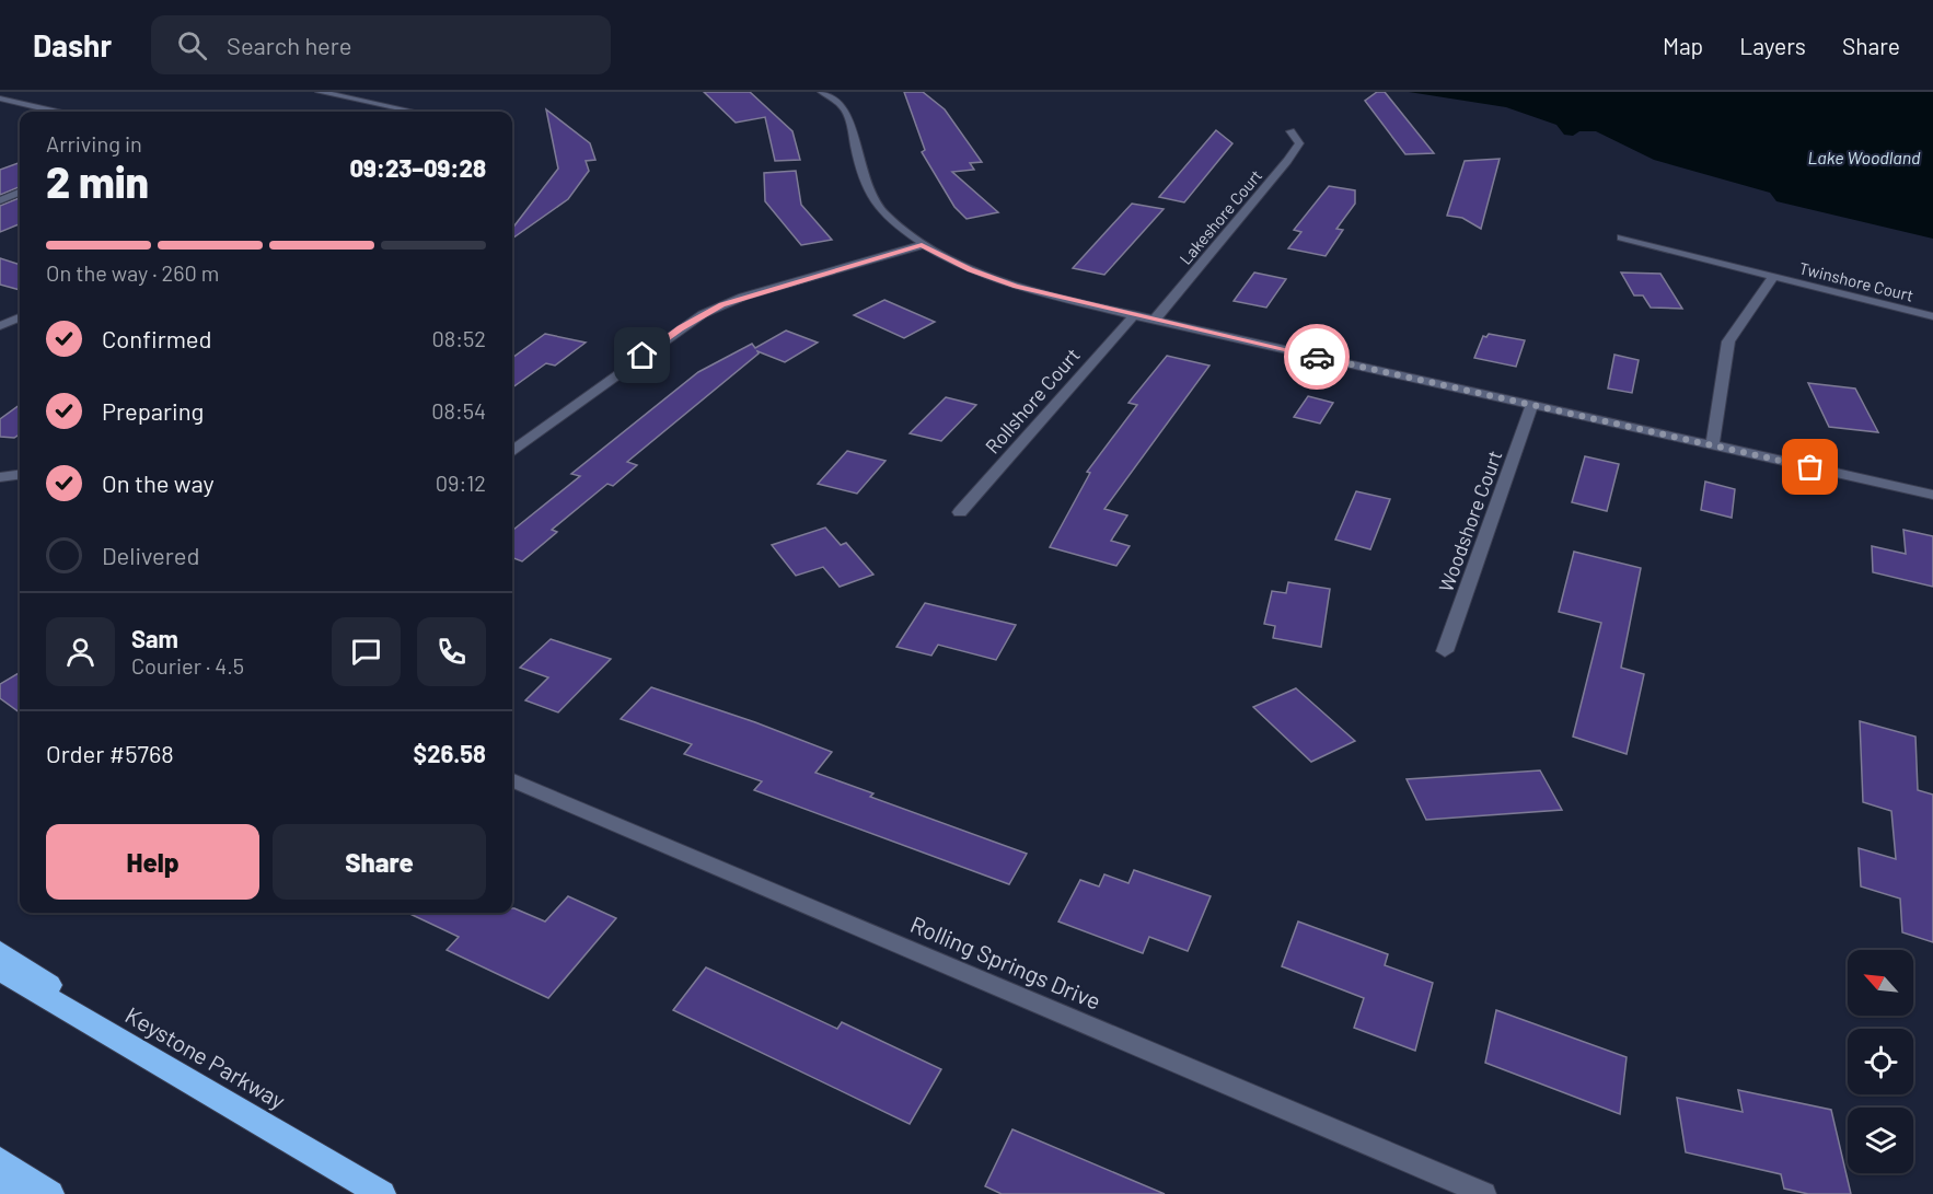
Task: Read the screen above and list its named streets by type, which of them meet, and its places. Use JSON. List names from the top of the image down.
{
  "streets": {
    "highway": ["Keystone Parkway"],
    "street": [
      "Lakeshore Court",
      "Twinshore Court",
      "Rollshore Court",
      "Woodshore Court",
      "Rolling Springs Drive"
    ]
  },
  "water": ["Lake Woodland"],
  "north": "top left",
  "page": {
    "header": "Dashr",
    "search": "Search here",
    "nav": ["Map", "Layers", "Share"],
    "heading": ["2 min", "Arriving in", "09:23–09:28"],
    "panel": [
      "Sam",
      "Courier · 4.5",
      "Order #5768",
      "$26.58"
    ],
    "bar": "On the way · 260 m",
    "list": [
      ["Confirmed", "08:52"],
      ["Preparing", "08:54"],
      ["On the way", "09:12"],
      "Delivered"
    ],
    "buttons": ["Help", "Share"]
  }
}
